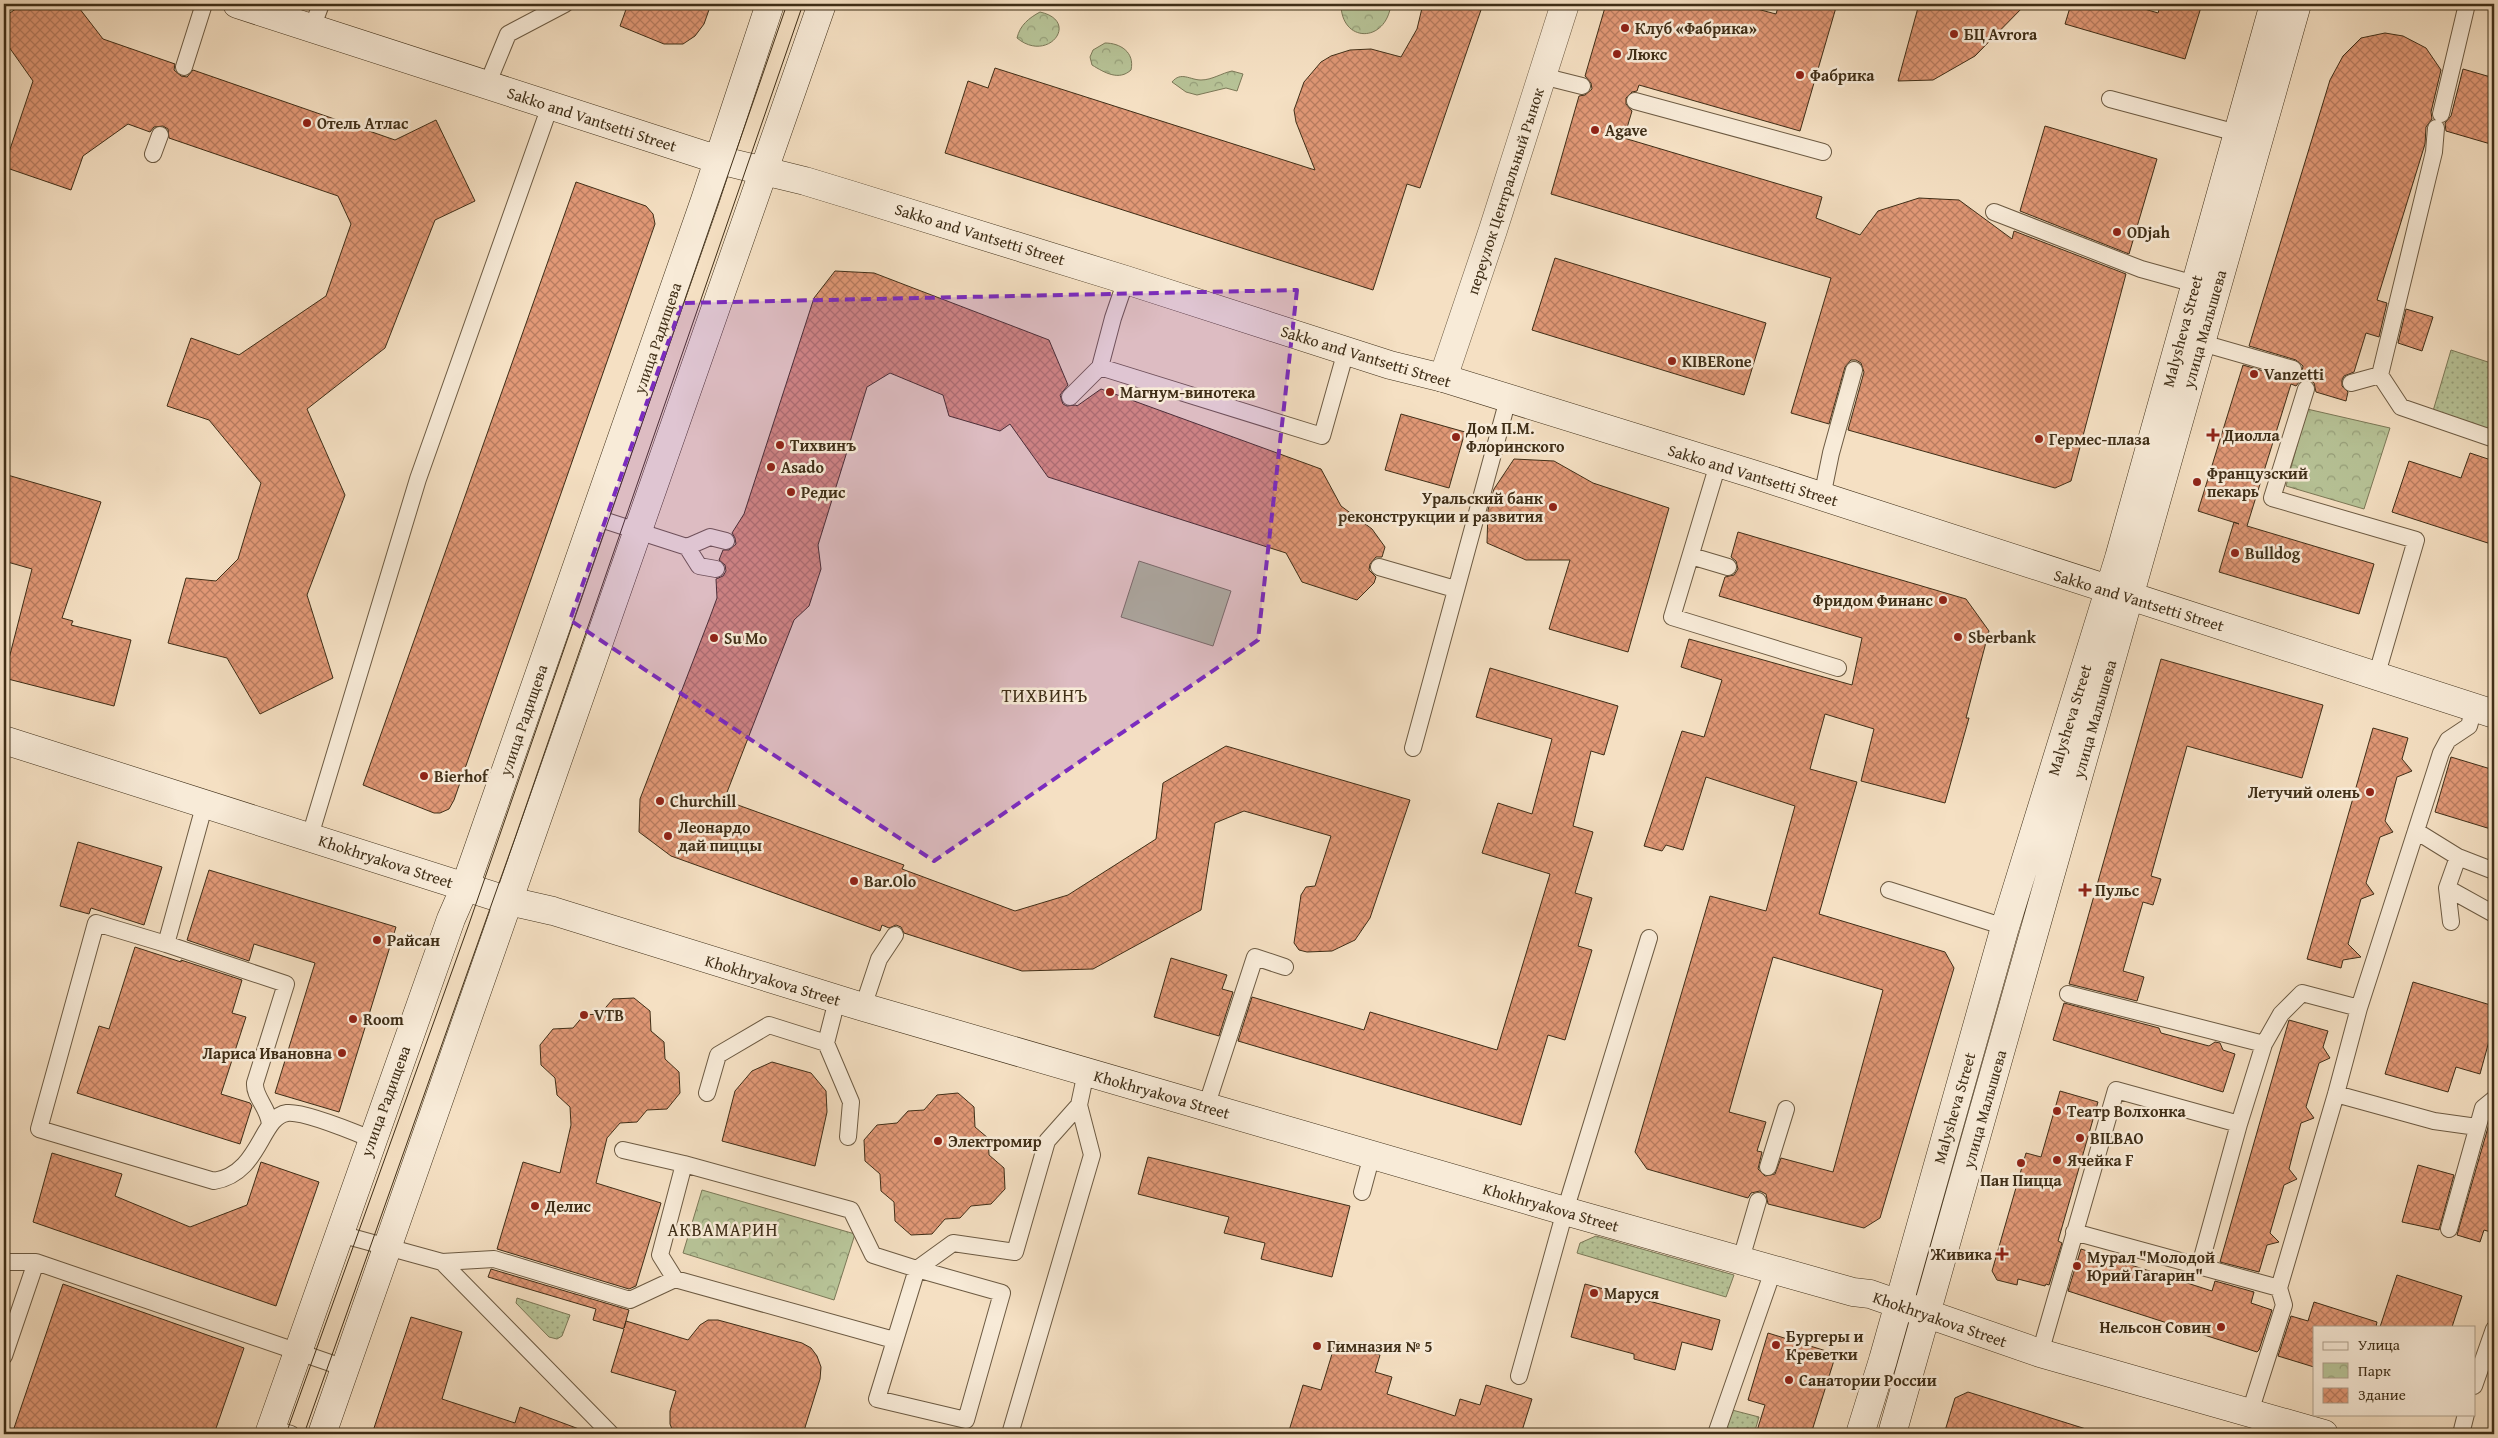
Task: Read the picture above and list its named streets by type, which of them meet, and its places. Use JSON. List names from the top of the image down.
{
  "streets": {
    "street": [
      "Sakko and Vantsetti Street",
      "переулок Центральный Рынок",
      "улица Малышева",
      "Malysheva Street",
      "улица Радищева",
      "Khokhryakova Street"
    ]
  },
  "crossings": [
    ["Sakko and Vantsetti Street", "переулок Центральный Рынок"],
    ["Sakko and Vantsetti Street", "улица Малышева"],
    ["Sakko and Vantsetti Street", "Malysheva Street"],
    ["Sakko and Vantsetti Street", "улица Радищева"],
    ["улица Малышева", "Malysheva Street"],
    ["улица Малышева", "Khokhryakova Street"],
    ["Malysheva Street", "Khokhryakova Street"],
    ["улица Радищева", "Khokhryakova Street"]
  ],
  "districts": ["ТИХВИНЪ", "АКВАМАРИН"],
  "places": {
    "other": [
      "Клуб «Фабрика»",
      "БЦ Avrora",
      "Люкс",
      "Фабрика",
      "Отель Атлас",
      "Agave",
      "ODjah",
      "KIBERone",
      "Vanzetti",
      "Магнум-винотека",
      "Дом П.М. Флоринского",
      "Гермес-плаза",
      "Тихвинъ",
      "Asado",
      "Французский пекарь",
      "Редис",
      "Уральский банк реконструкции и развития",
      "Bulldog",
      "Фридом Финанс",
      "Sberbank",
      "Su Mo",
      "Bierhof",
      "Летучий олень",
      "Churchill",
      "Леонардо дай пиццы",
      "Bar.Olo",
      "Райсан",
      "VTB",
      "Room",
      "Лариса Ивановна",
      "Театр Волхонка",
      "BILBAO",
      "Электромир",
      "Ячейка F",
      "Пан Пицца",
      "Делис",
      "Мурал \"Молодой Юрий Гагарин\"",
      "Маруся",
      "Нельсон Совин",
      "Бургеры и Креветки",
      "Гимназия № 5",
      "Санатории России"
    ],
    "health": ["Диолла", "Пульс", "Живика"]
  },
  "legend": ["Улица", "Парк", "Здание"]
}
